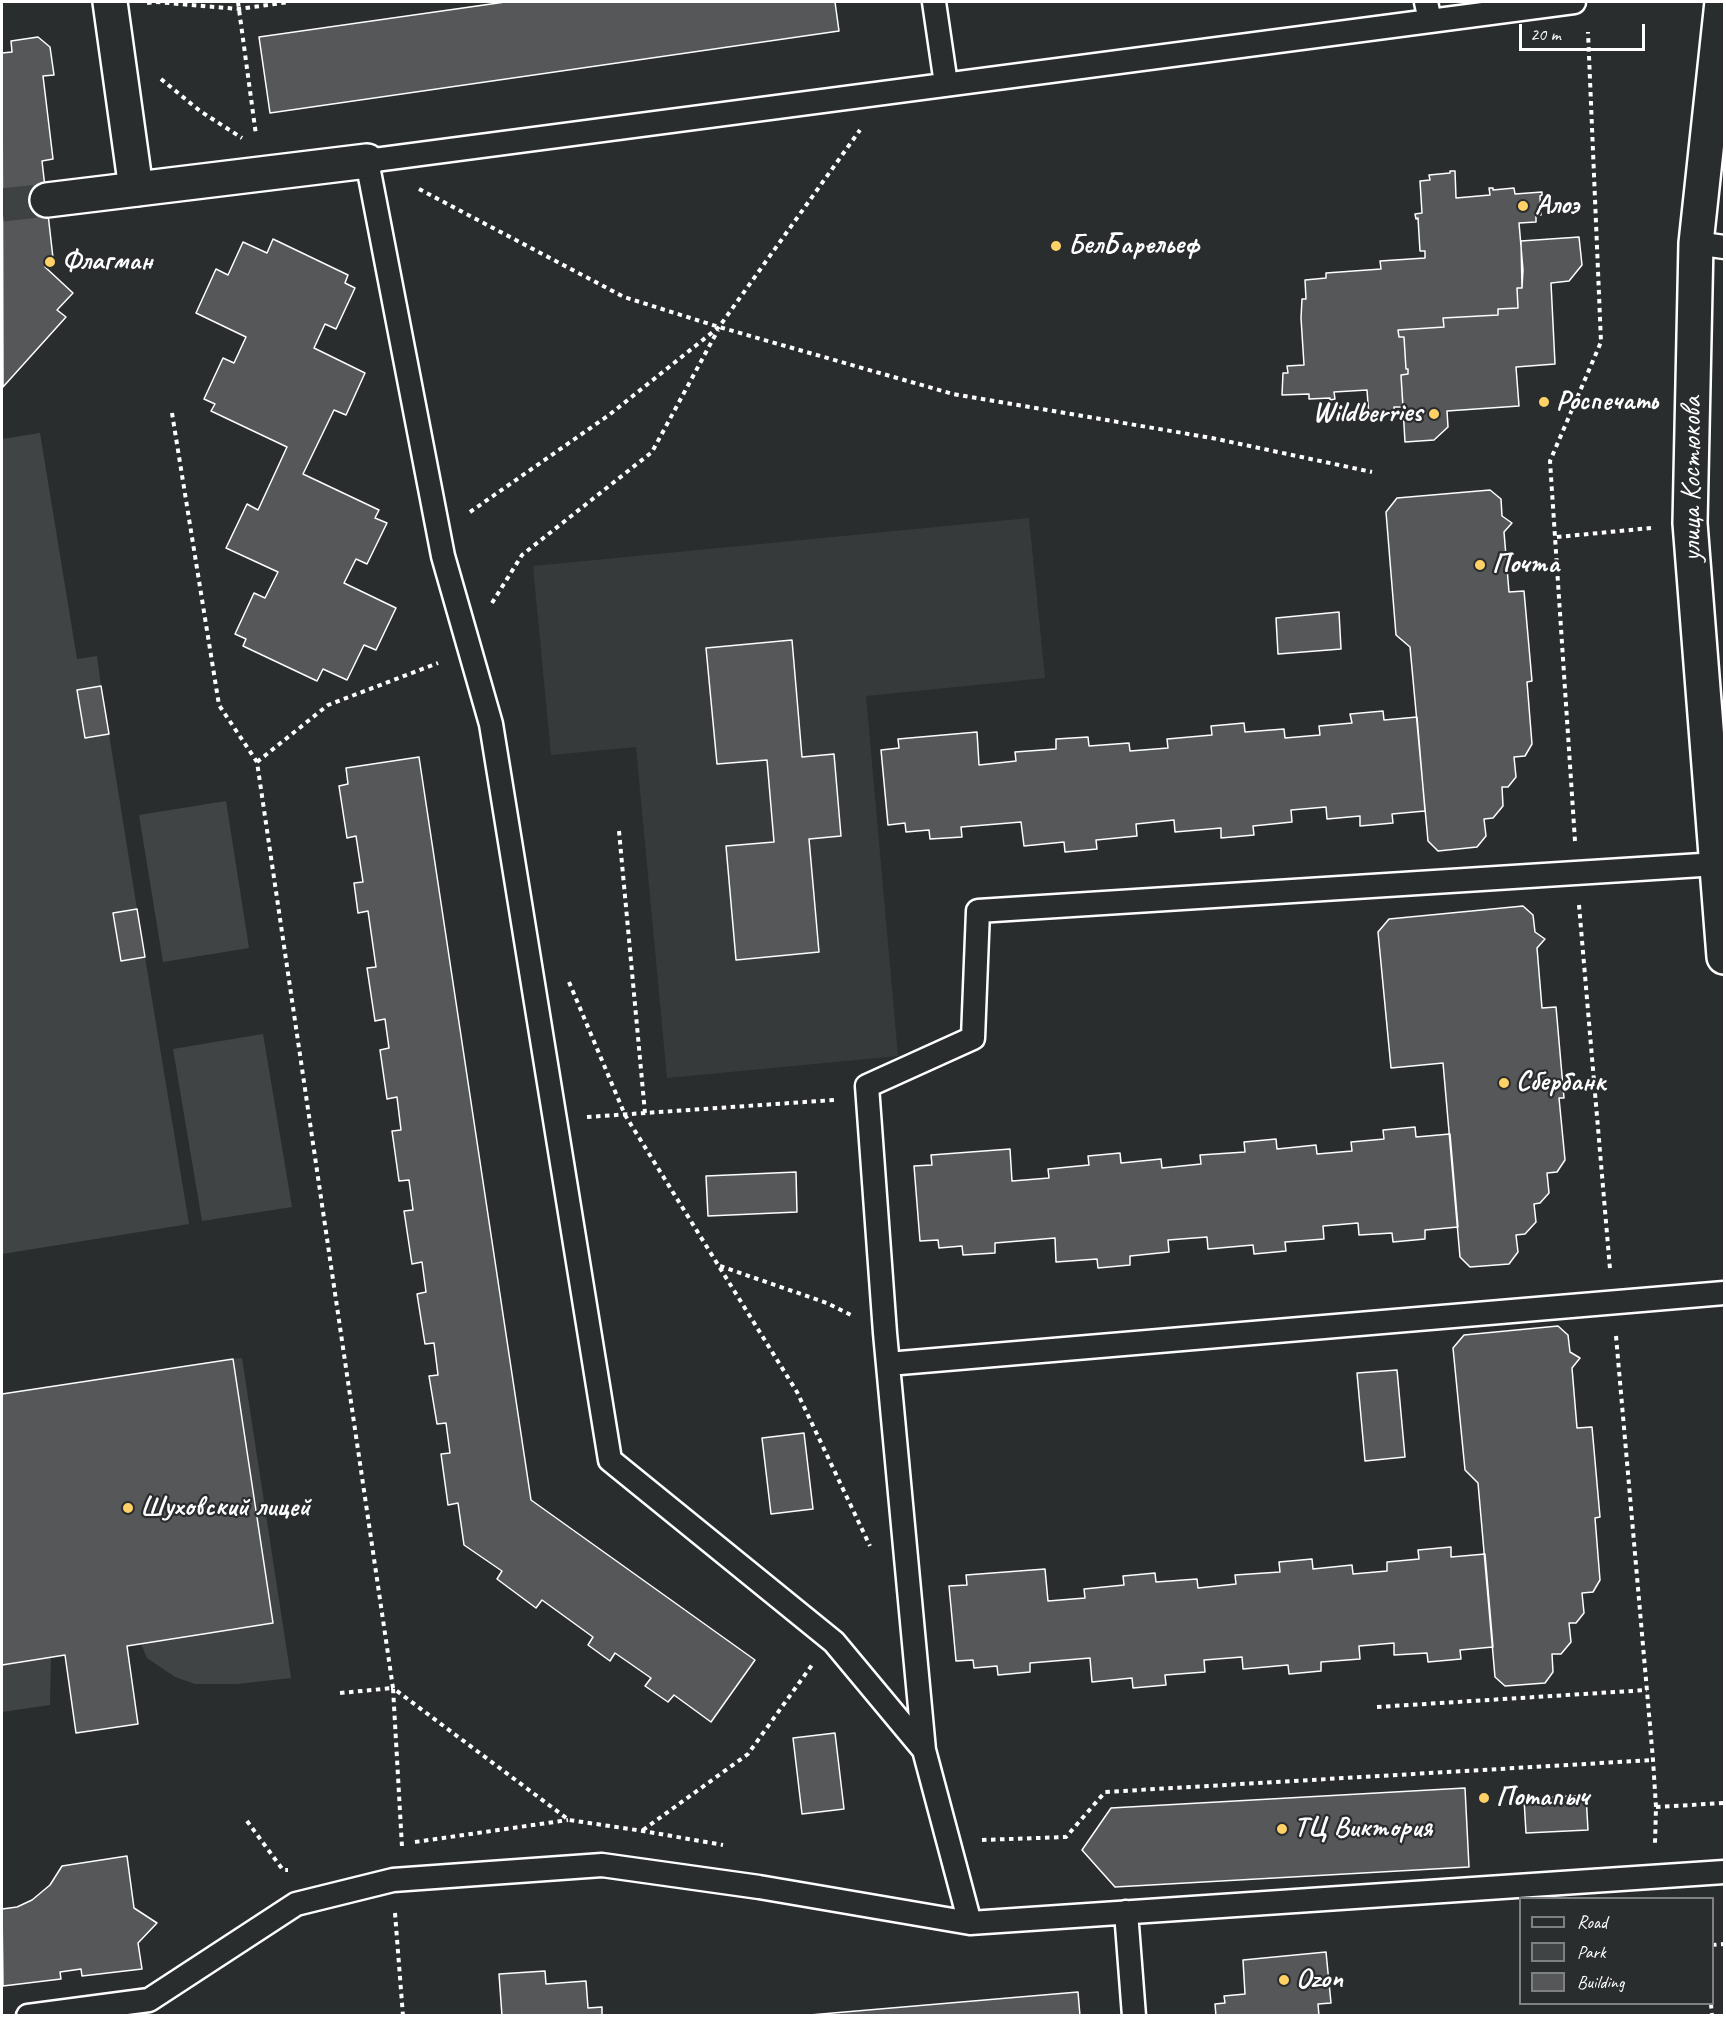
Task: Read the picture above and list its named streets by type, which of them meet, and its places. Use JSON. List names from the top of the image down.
{
  "streets": {
    "main road": ["улица Костюкова"]
  },
  "places": [
    "Алоэ",
    "БелБарельеф",
    "Флагман",
    "Роспечать",
    "Wildberries",
    "Почта",
    "Сбербанк",
    "Шуховский лицей",
    "Потапыч",
    "ТЦ Виктория",
    "Ozon"
  ],
  "legend": ["Road", "Park", "Building"],
  "scale_bar": "20 m"
}
